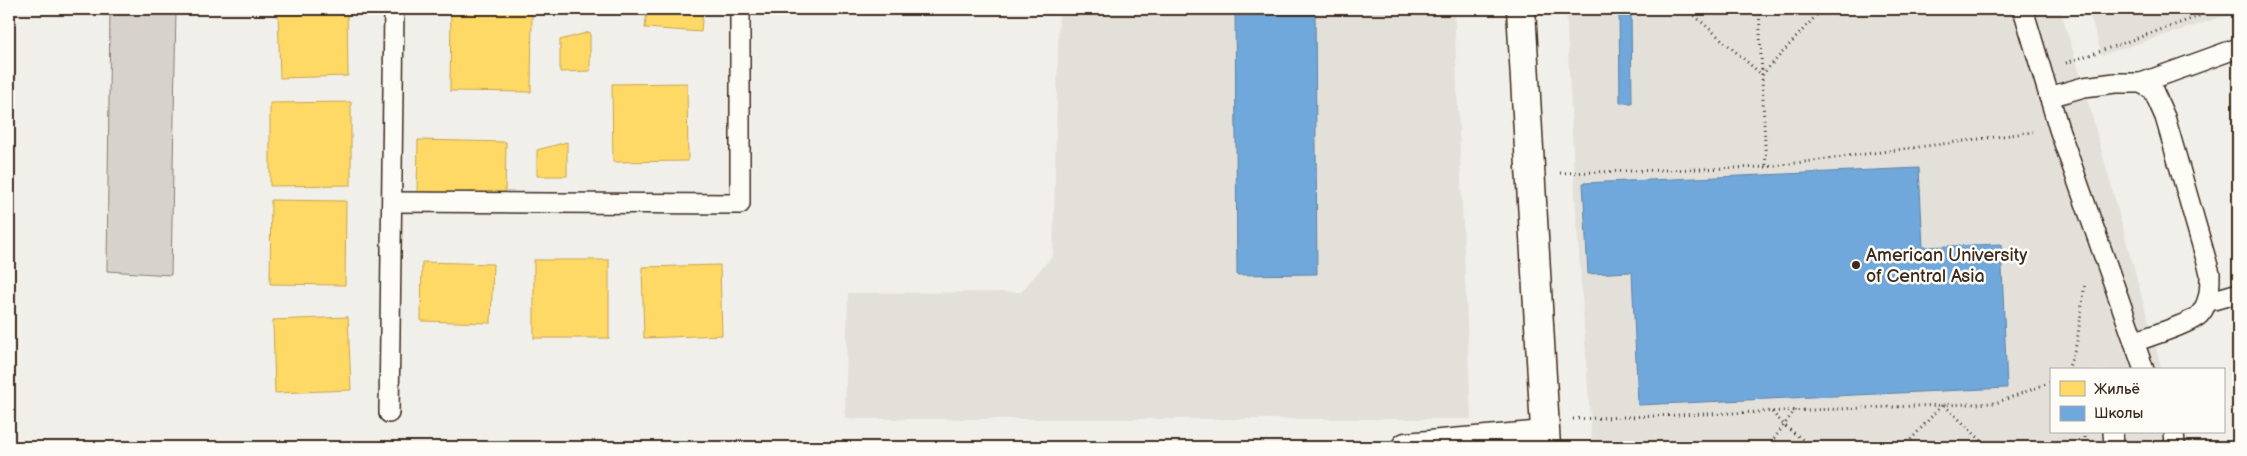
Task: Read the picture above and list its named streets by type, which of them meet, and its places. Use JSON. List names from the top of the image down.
{
  "places": ["American University of Central Asia"],
  "legend": ["Жильё", "Школы"]
}
